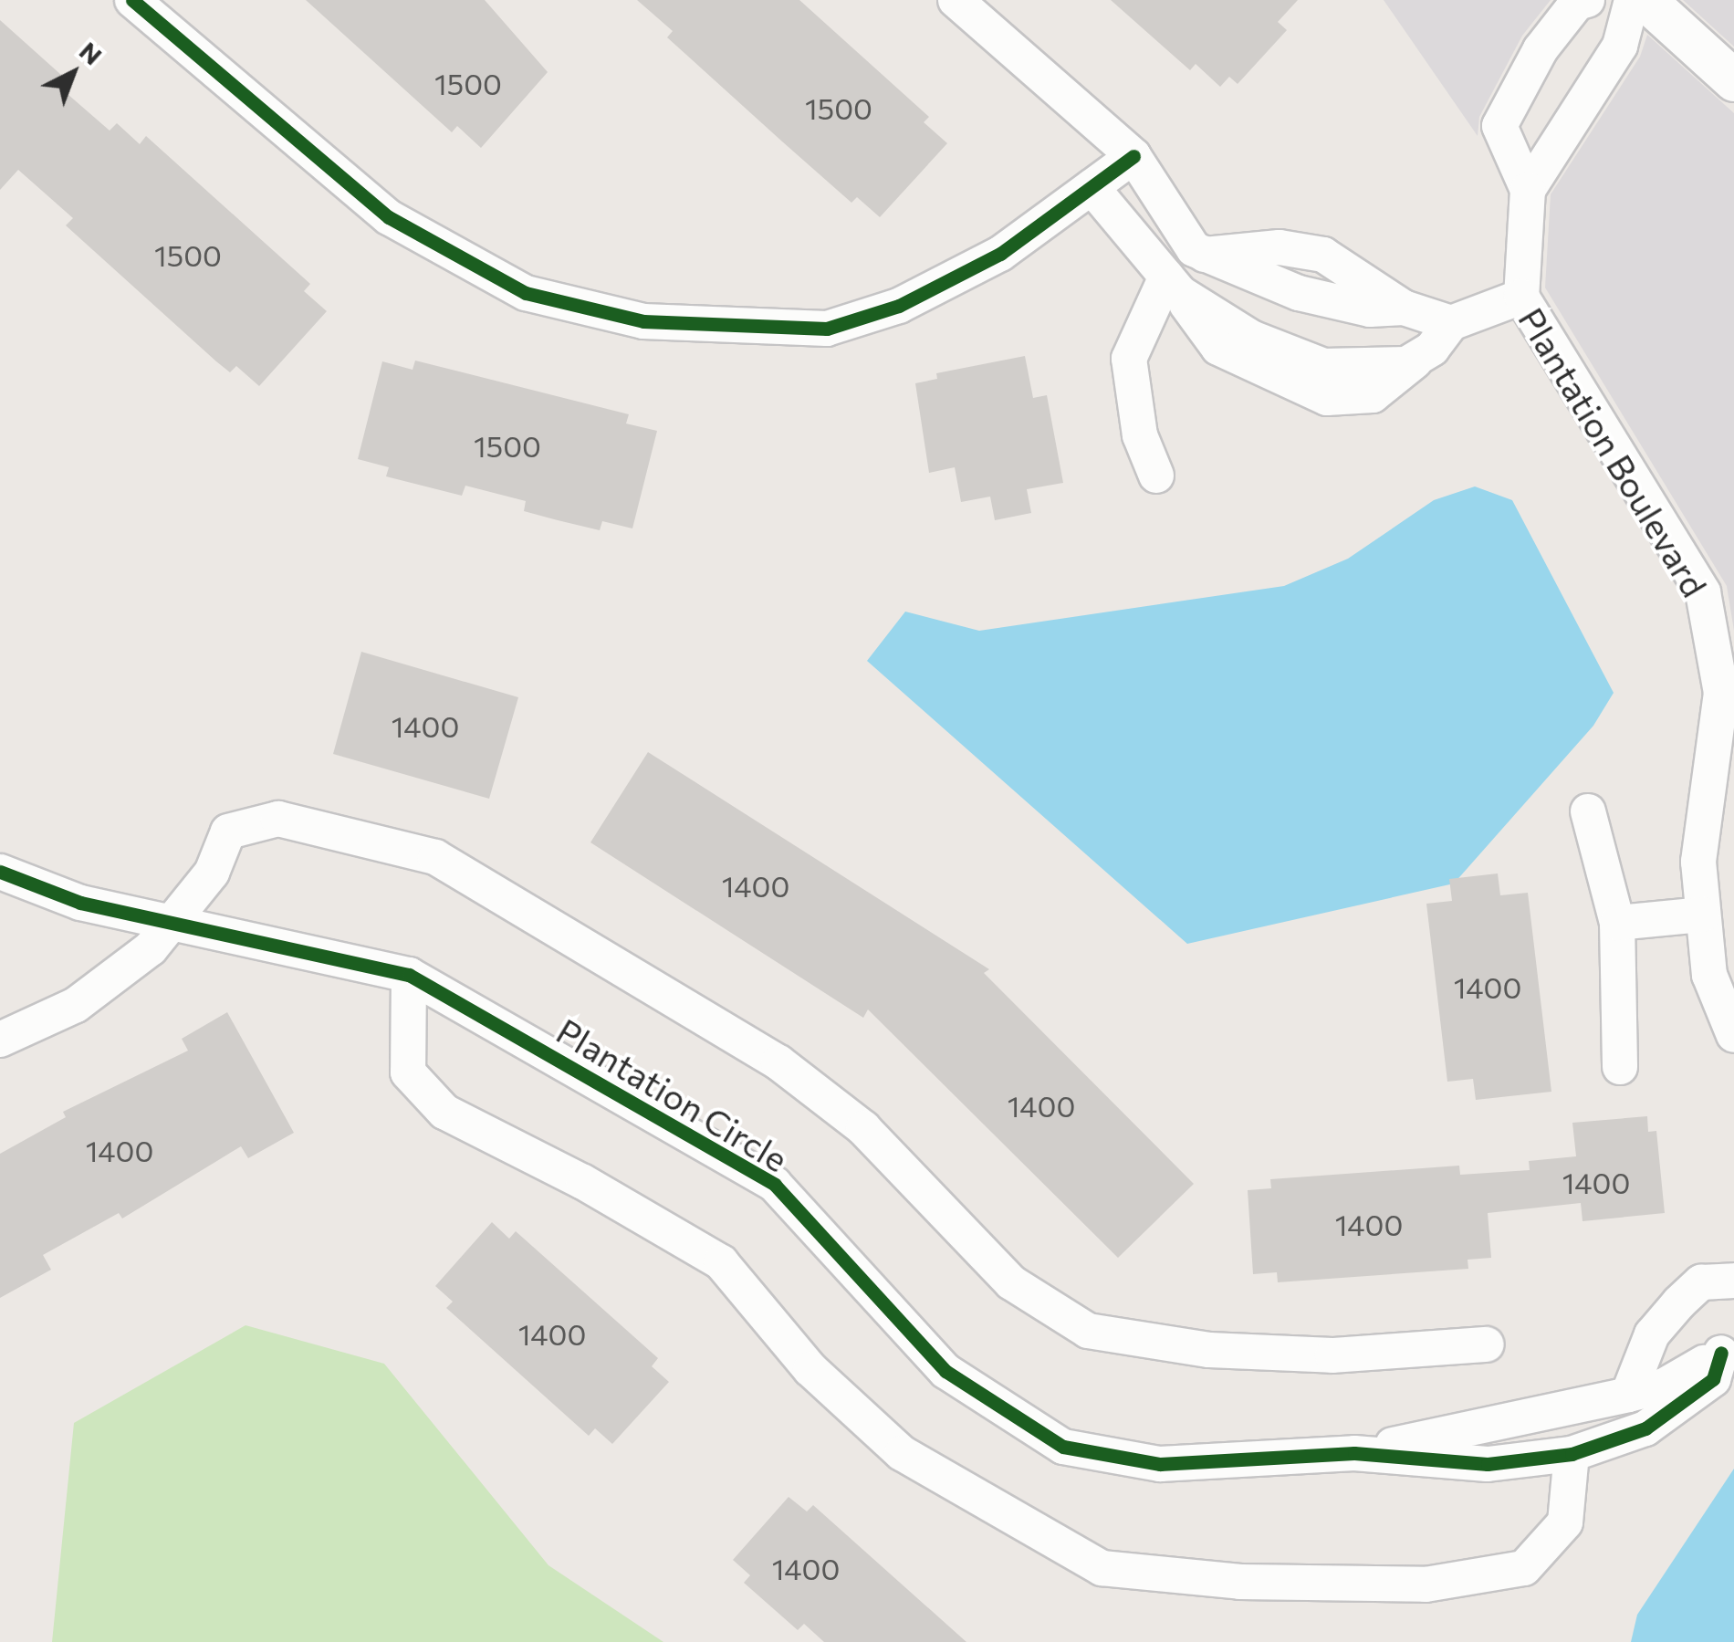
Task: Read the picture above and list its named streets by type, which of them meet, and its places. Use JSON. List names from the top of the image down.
{
  "streets": {
    "street": ["Plantation Boulevard", "Plantation Circle"]
  },
  "house_numbers": [
    "1500",
    "1500",
    "1500",
    "1500",
    "1400",
    "1400",
    "1400",
    "1400",
    "1400",
    "1400",
    "1400",
    "1400",
    "1400"
  ],
  "north": "top right"
}
